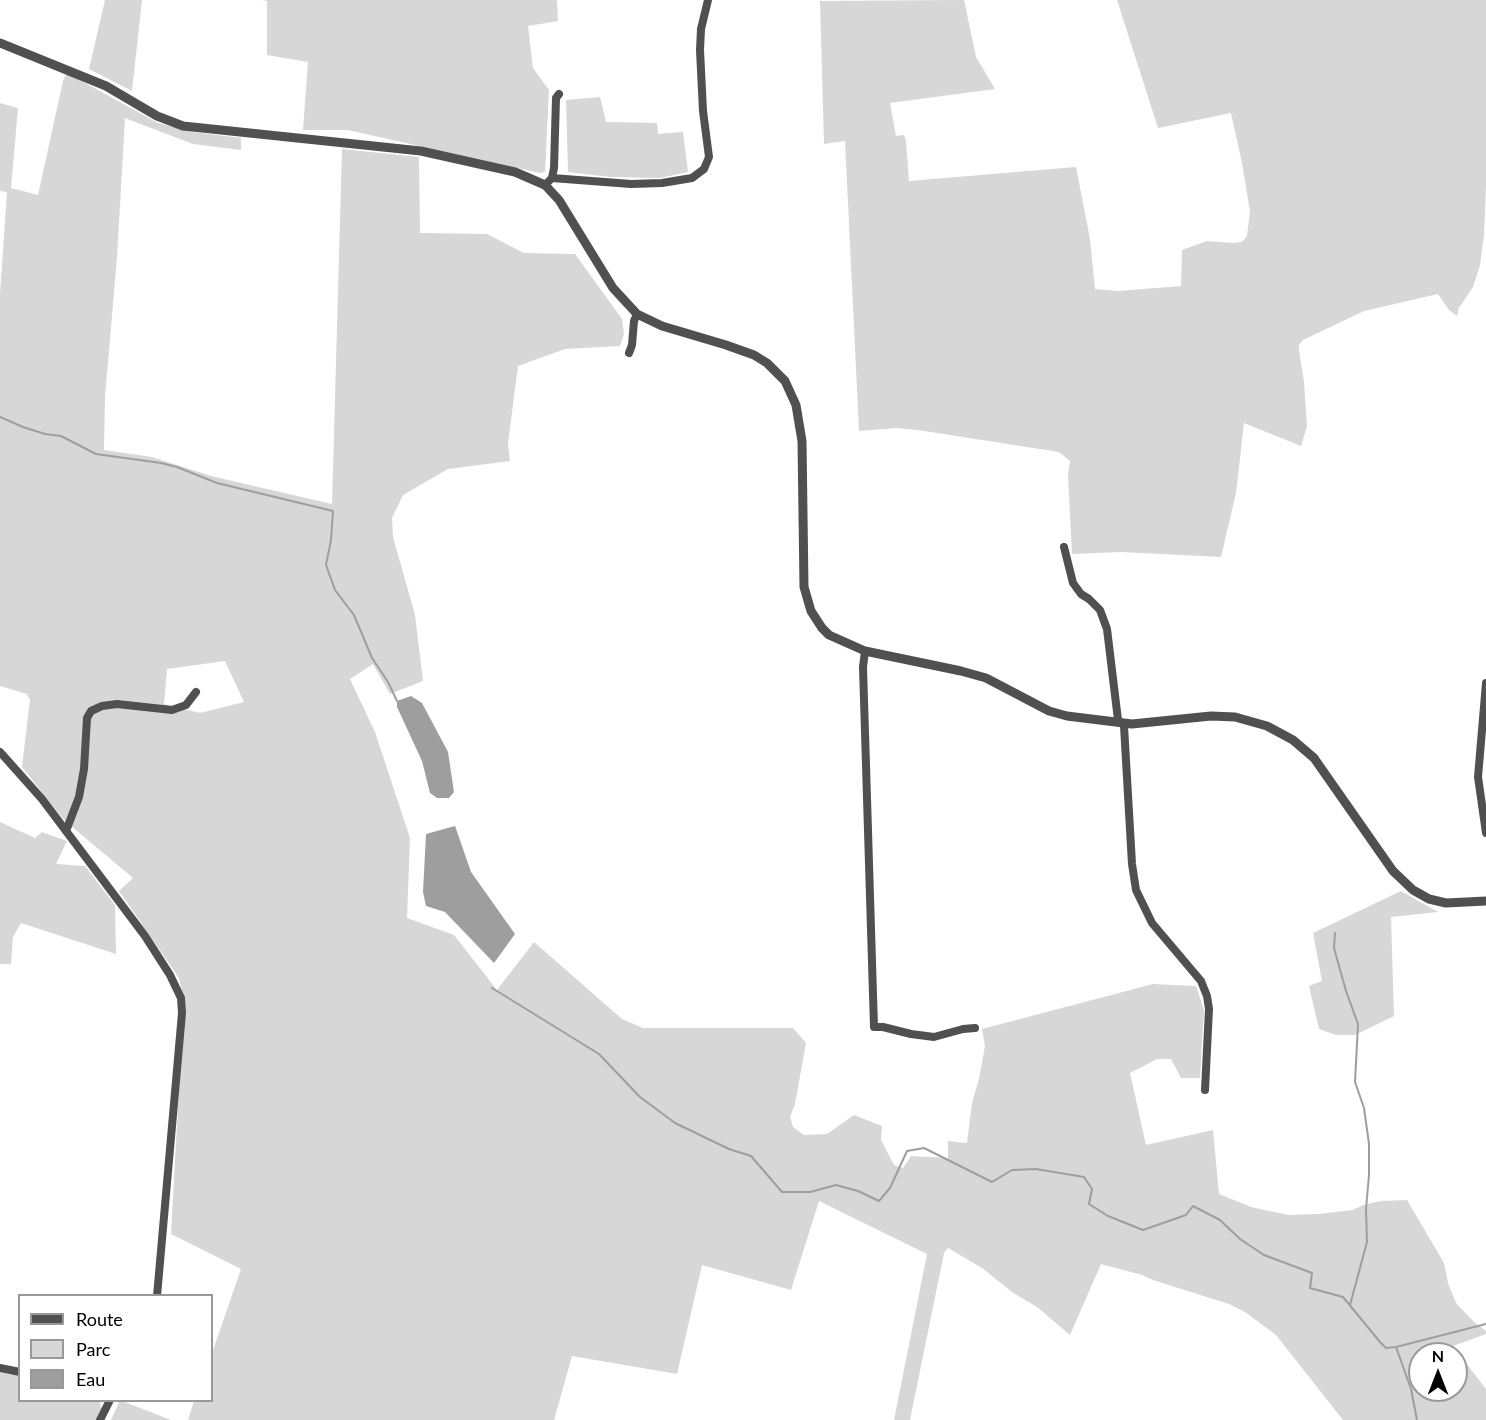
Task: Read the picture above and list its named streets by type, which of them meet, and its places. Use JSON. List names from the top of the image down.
{
  "legend": ["Route", "Parc", "Eau"],
  "north": "top"
}
